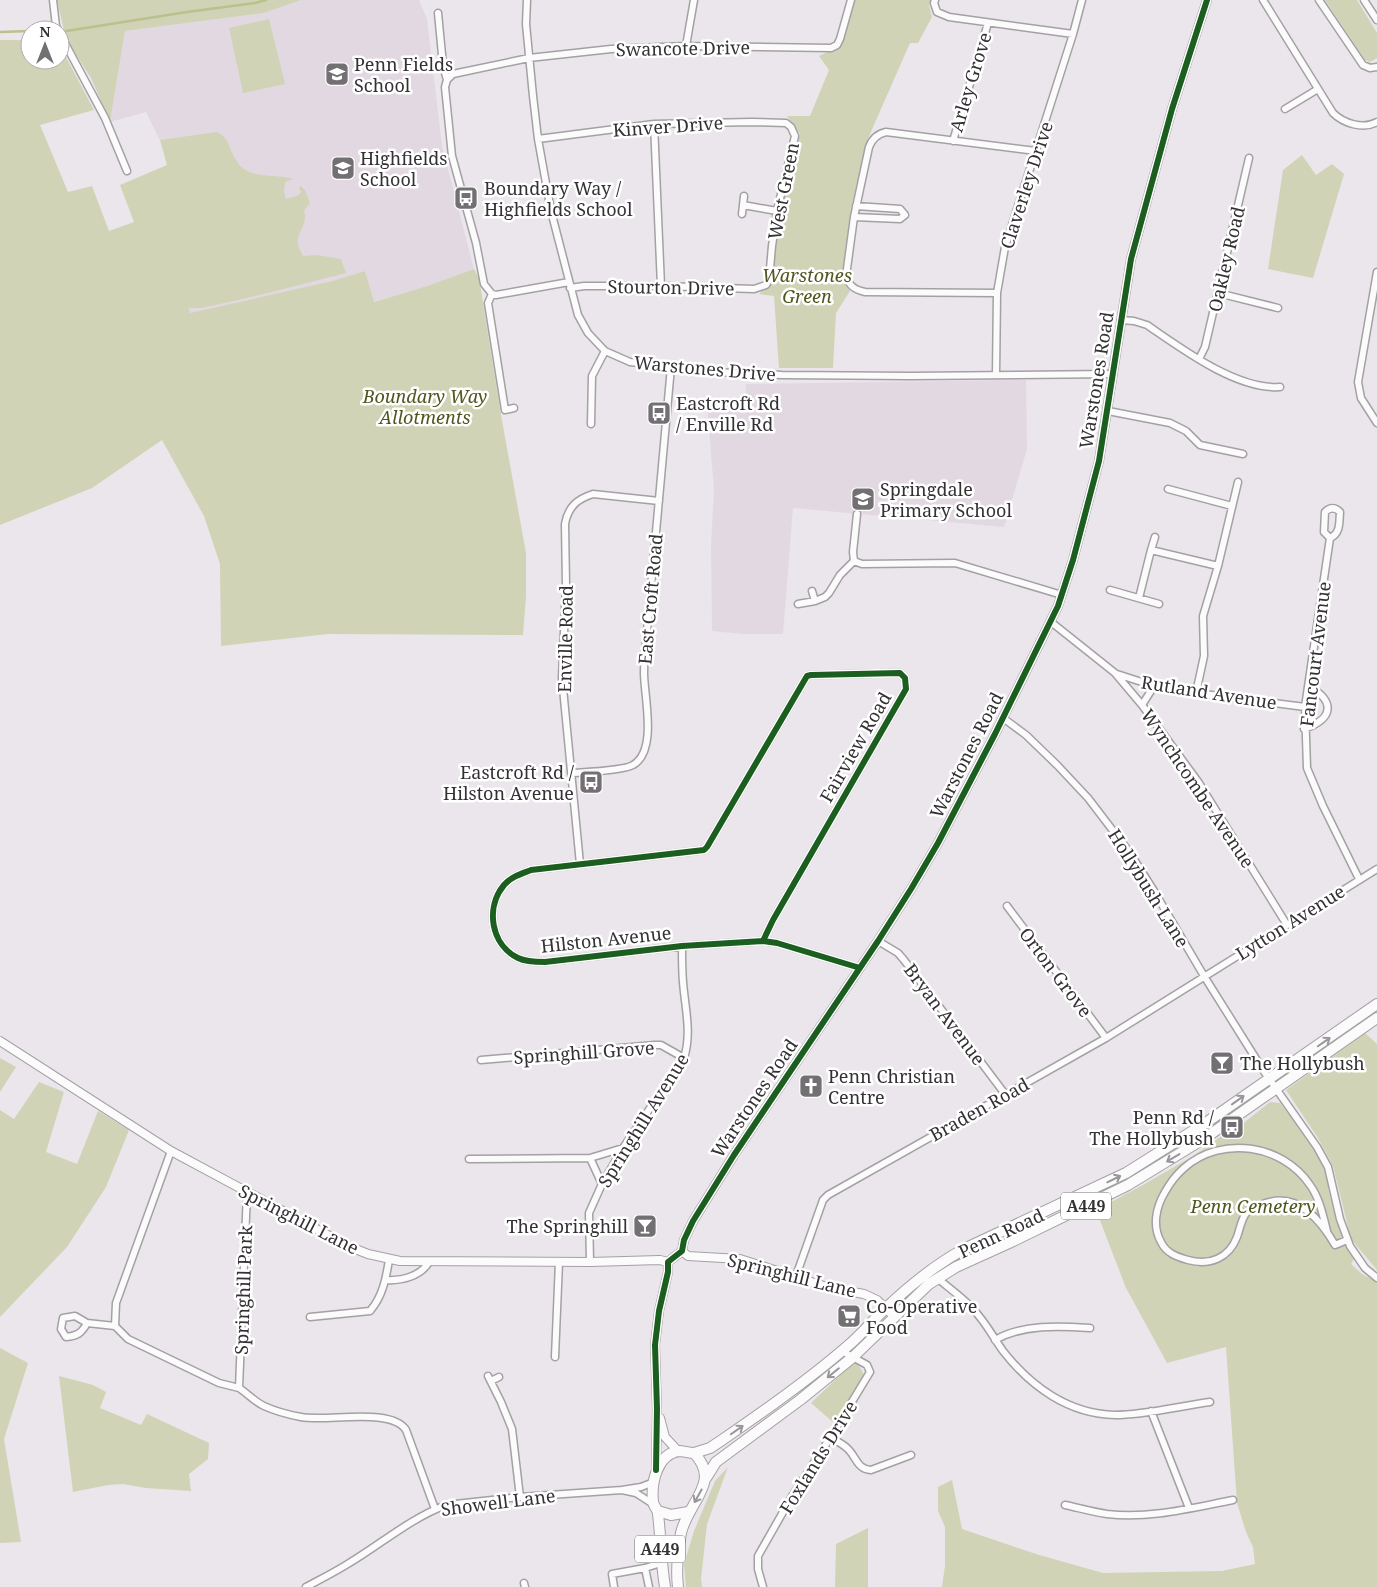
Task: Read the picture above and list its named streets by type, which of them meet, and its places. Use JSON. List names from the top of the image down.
{
  "streets": {
    "highway": ["A449", "Penn Road"],
    "street": [
      "Swancote Drive",
      "Arley Grove",
      "Kinver Drive",
      "Claverley Drive",
      "West Green",
      "Oakley Road",
      "Stourton Drive",
      "Warstones Drive",
      "Warstones Road",
      "East Croft Road",
      "Enville Road",
      "Fancourt Avenue",
      "Rutland Avenue",
      "Fairview Road",
      "Wynchcombe Avenue",
      "Hollybush Lane",
      "Lytton Avenue",
      "Hilston Avenue",
      "Orton Grove",
      "Bryan Avenue",
      "Springhill Grove",
      "Braden Road",
      "Springhill Avenue",
      "Springhill Lane",
      "Springhill Park",
      "Foxlands Drive",
      "Showell Lane"
    ]
  },
  "crossings": [
    ["Swancote Drive", "Warstones Drive"],
    ["Kinver Drive", "West Green"],
    ["Kinver Drive", "Warstones Drive"],
    ["Claverley Drive", "Warstones Drive"],
    ["West Green", "Stourton Drive"],
    ["Stourton Drive", "Warstones Drive"],
    ["Warstones Drive", "Warstones Road"],
    ["Warstones Drive", "East Croft Road"],
    ["Warstones Road", "Wynchcombe Avenue"],
    ["Warstones Road", "Hollybush Lane"],
    ["Warstones Road", "Hilston Avenue"],
    ["Warstones Road", "Bryan Avenue"],
    ["Warstones Road", "Springhill Lane"],
    ["East Croft Road", "Enville Road"],
    ["Enville Road", "Hilston Avenue"],
    ["Fancourt Avenue", "Rutland Avenue"],
    ["Fancourt Avenue", "Lytton Avenue"],
    ["Rutland Avenue", "Wynchcombe Avenue"],
    ["Fairview Road", "Hilston Avenue"],
    ["Wynchcombe Avenue", "Lytton Avenue"],
    ["Hollybush Lane", "Lytton Avenue"],
    ["Hollybush Lane", "Braden Road"],
    ["Hollybush Lane", "Penn Road"],
    ["Lytton Avenue", "Braden Road"],
    ["Hilston Avenue", "Springhill Avenue"],
    ["Orton Grove", "Braden Road"],
    ["Bryan Avenue", "Braden Road"],
    ["Springhill Grove", "Springhill Avenue"],
    ["Braden Road", "Springhill Lane"],
    ["Springhill Avenue", "Springhill Lane"],
    ["A449", "Penn Road"],
    ["A449", "Showell Lane"],
    ["Springhill Lane", "Penn Road"],
    ["Springhill Lane", "Springhill Park"],
    ["Penn Road", "Foxlands Drive"],
    ["Penn Road", "Showell Lane"]
  ],
  "parks": ["Warstones Green", "Boundary Way Allotments", "Penn Cemetery"],
  "places": {
    "school or university": ["Penn Fields School", "Highfields School", "Springdale Primary School"],
    "bus stop": [
      "Boundary Way / Highfields School",
      "Eastcroft Rd / Enville Rd",
      "Eastcroft Rd / Hilston Avenue",
      "Penn Rd / The Hollybush"
    ],
    "bar": ["The Hollybush", "The Springhill"],
    "church": ["Penn Christian Centre"],
    "supermarket": ["Co-Operative Food"]
  },
  "north": "top"
}
